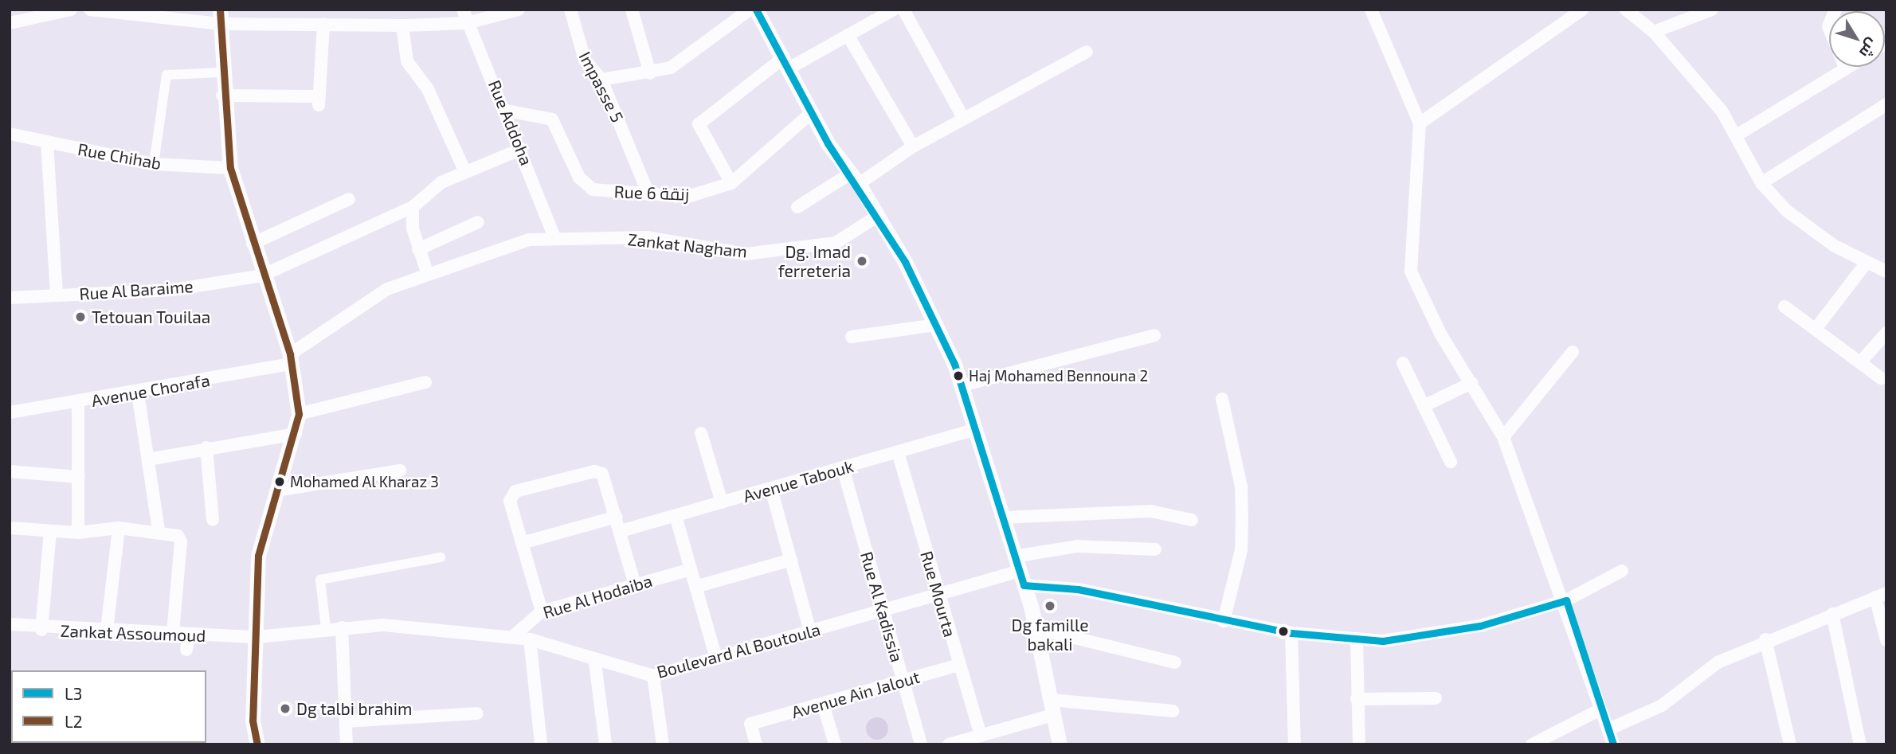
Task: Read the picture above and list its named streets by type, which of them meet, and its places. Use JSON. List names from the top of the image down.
{
  "streets": {
    "street": [
      "Impasse 5",
      "Rue Addoha",
      "Rue Chihab",
      "Rue 6 زنقة",
      "Zankat Nagham",
      "Rue Al Baraime",
      "Avenue Chorafa",
      "Avenue Tabouk",
      "Rue Mourta",
      "Rue Al Hodaiba",
      "Rue Al Kadissia",
      "Zankat Assoumoud",
      "Boulevard Al Boutoula",
      "Avenue Ain Jalout"
    ]
  },
  "crossings": [
    ["Impasse 5", "Rue 6 زنقة"],
    ["Rue Addoha", "Rue 6 زنقة"],
    ["Rue Addoha", "Zankat Nagham"],
    ["Zankat Nagham", "Avenue Chorafa"],
    ["Avenue Tabouk", "Rue Mourta"],
    ["Avenue Tabouk", "Rue Al Kadissia"],
    ["Rue Mourta", "Boulevard Al Boutoula"],
    ["Rue Mourta", "Avenue Ain Jalout"],
    ["Rue Al Hodaiba", "Boulevard Al Boutoula"],
    ["Rue Al Kadissia", "Boulevard Al Boutoula"],
    ["Rue Al Kadissia", "Avenue Ain Jalout"],
    ["Zankat Assoumoud", "Boulevard Al Boutoula"]
  ],
  "places": [
    "Dg. Imad ferreteria",
    "Tetouan Touilaa",
    "Haj Mohamed Bennouna 2",
    "Mohamed Al Kharaz 3",
    "Dg famille bakali",
    "Dg talbi brahim"
  ],
  "lines": ["transit line L3", "transit line L2"],
  "legend": ["L3", "L2"],
  "north": "bottom right"
}
